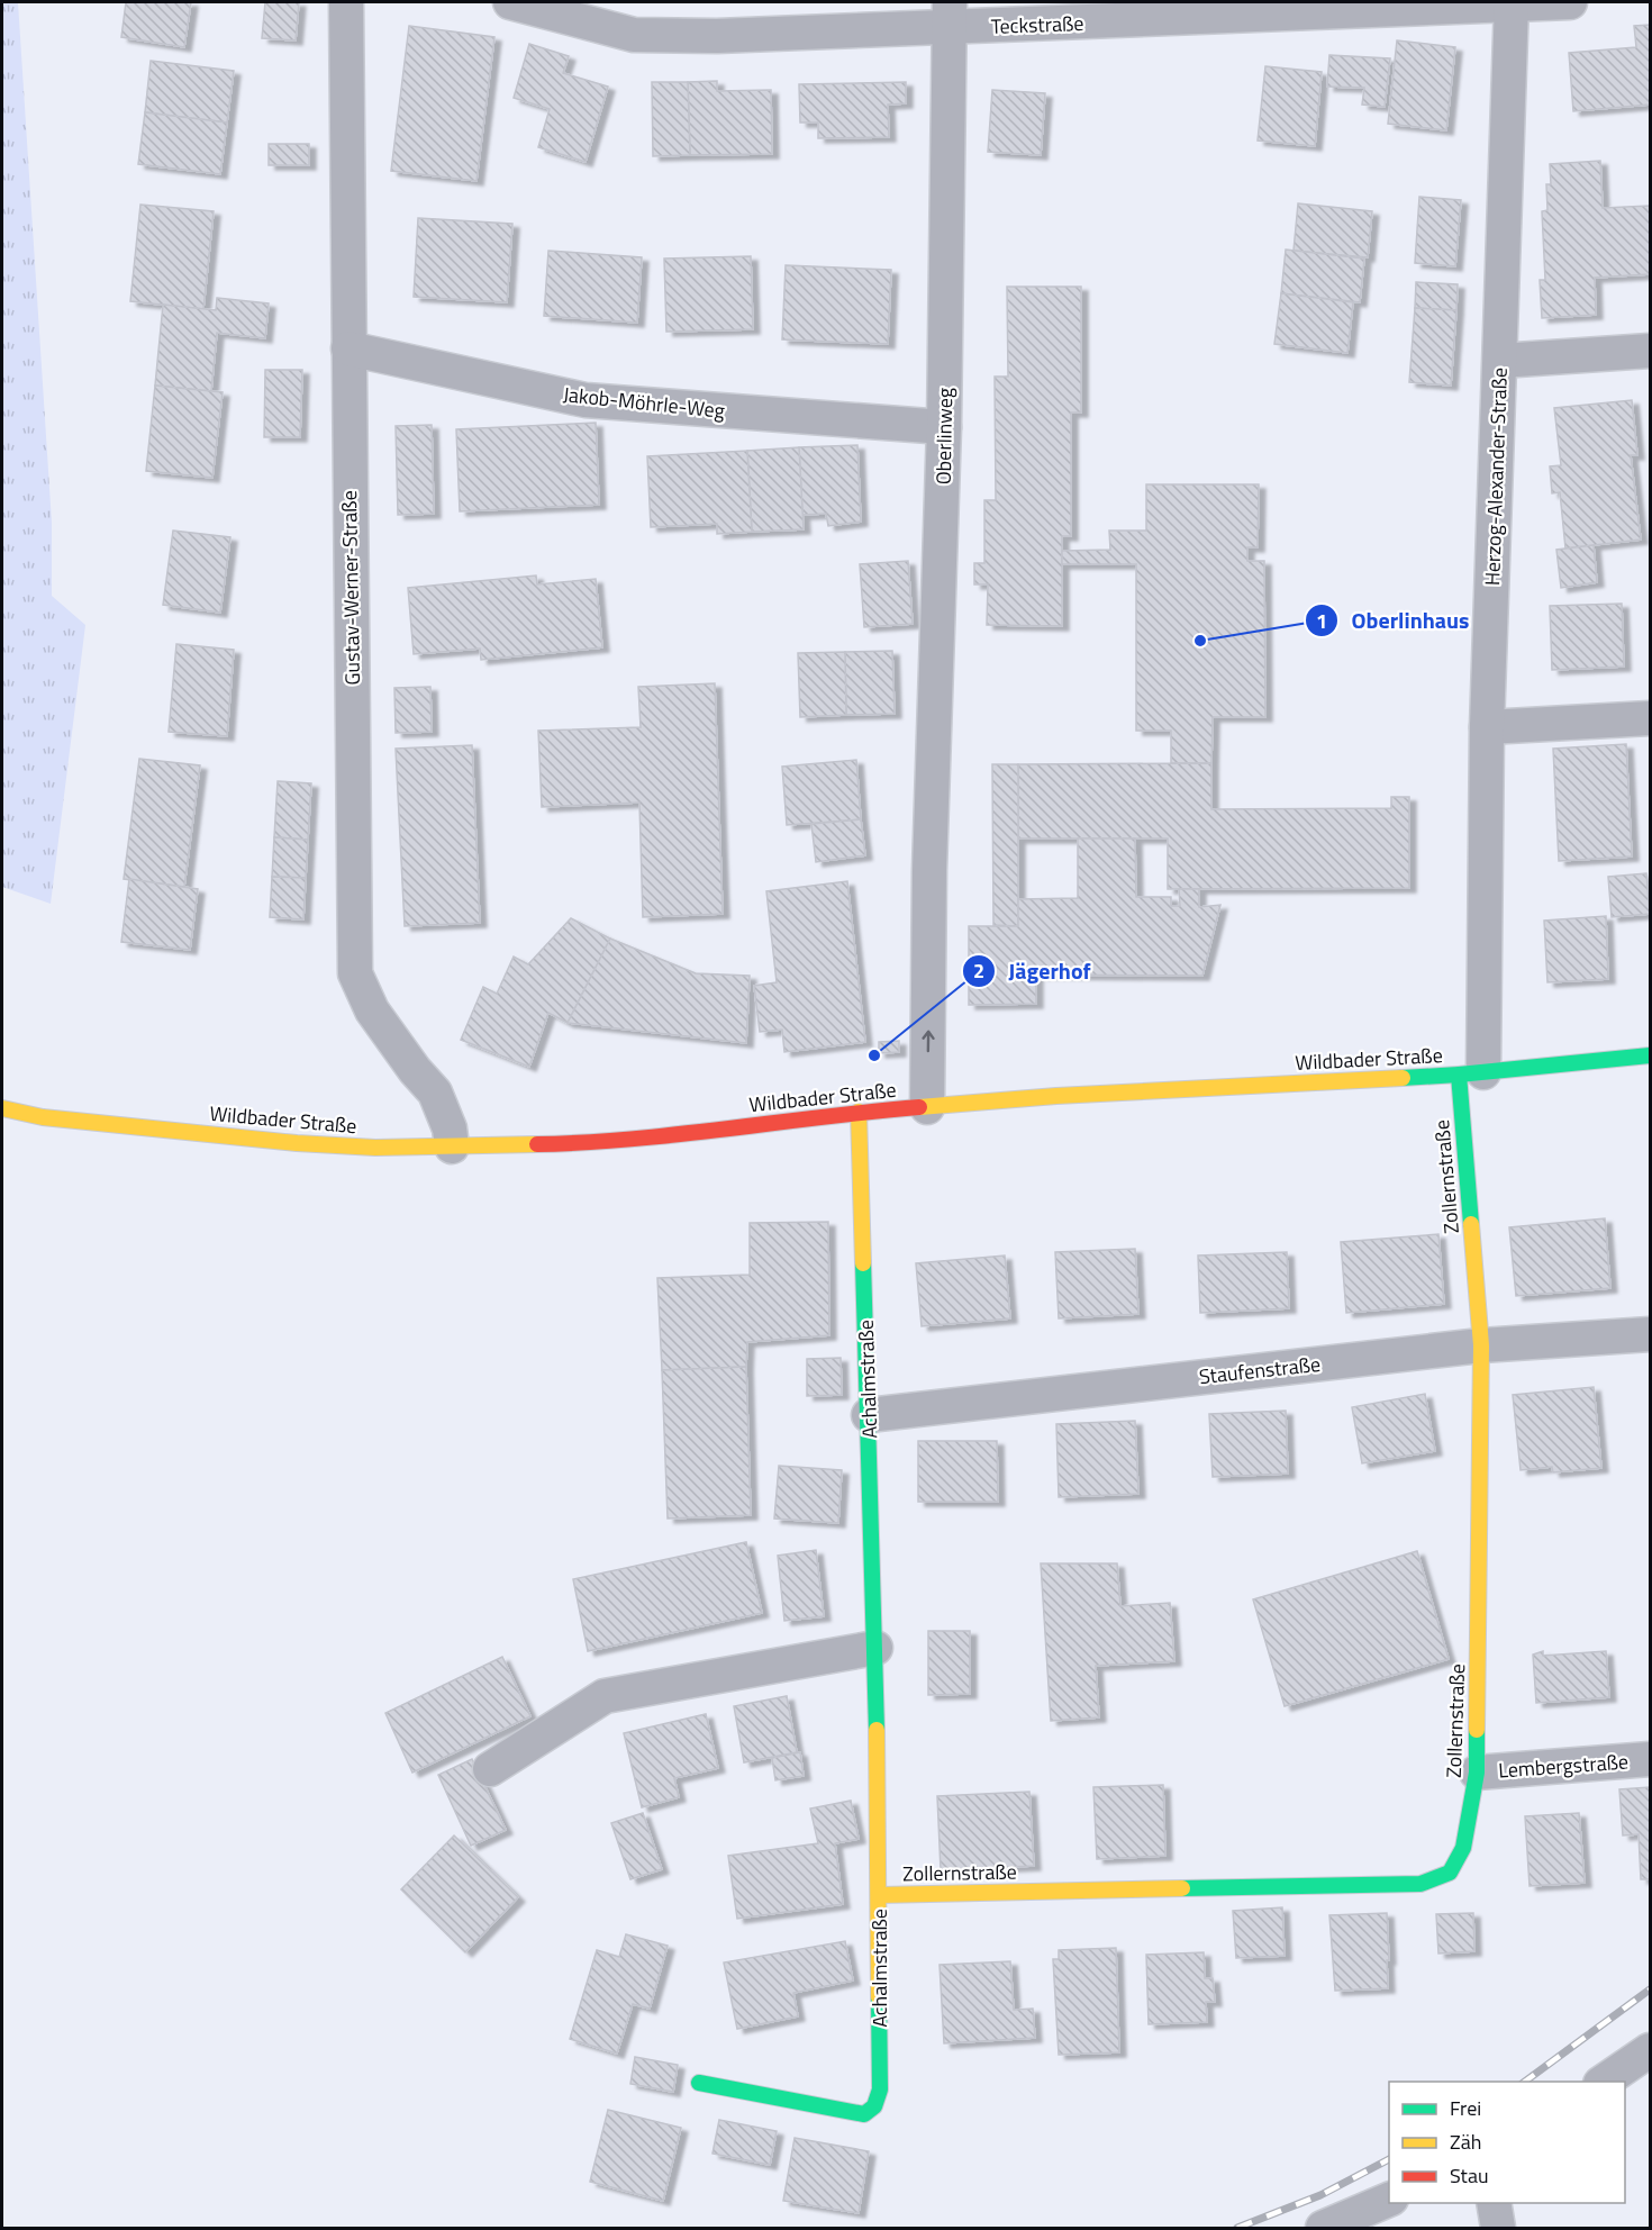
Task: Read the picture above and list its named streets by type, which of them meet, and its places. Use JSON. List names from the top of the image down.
{
  "streets": {
    "street": [
      "Teckstraße",
      "Jakob-Möhrle-Weg",
      "Oberlinweg",
      "Herzog-Alexander-Straße",
      "Gustav-Werner-Straße",
      "Wildbader Straße",
      "Zollernstraße",
      "Staufenstraße",
      "Achalmstraße",
      "Lembergstraße"
    ]
  },
  "crossings": [
    ["Teckstraße", "Oberlinweg"],
    ["Teckstraße", "Herzog-Alexander-Straße"],
    ["Jakob-Möhrle-Weg", "Oberlinweg"],
    ["Jakob-Möhrle-Weg", "Gustav-Werner-Straße"],
    ["Oberlinweg", "Wildbader Straße"],
    ["Herzog-Alexander-Straße", "Wildbader Straße"],
    ["Herzog-Alexander-Straße", "Zollernstraße"],
    ["Gustav-Werner-Straße", "Wildbader Straße"],
    ["Wildbader Straße", "Zollernstraße"],
    ["Wildbader Straße", "Achalmstraße"],
    ["Zollernstraße", "Staufenstraße"],
    ["Zollernstraße", "Achalmstraße"],
    ["Zollernstraße", "Lembergstraße"],
    ["Staufenstraße", "Achalmstraße"]
  ],
  "one_way": ["Oberlinweg"],
  "places": ["Oberlinhaus", "Jägerhof"],
  "legend": ["Frei", "Zäh", "Stau"]
}
